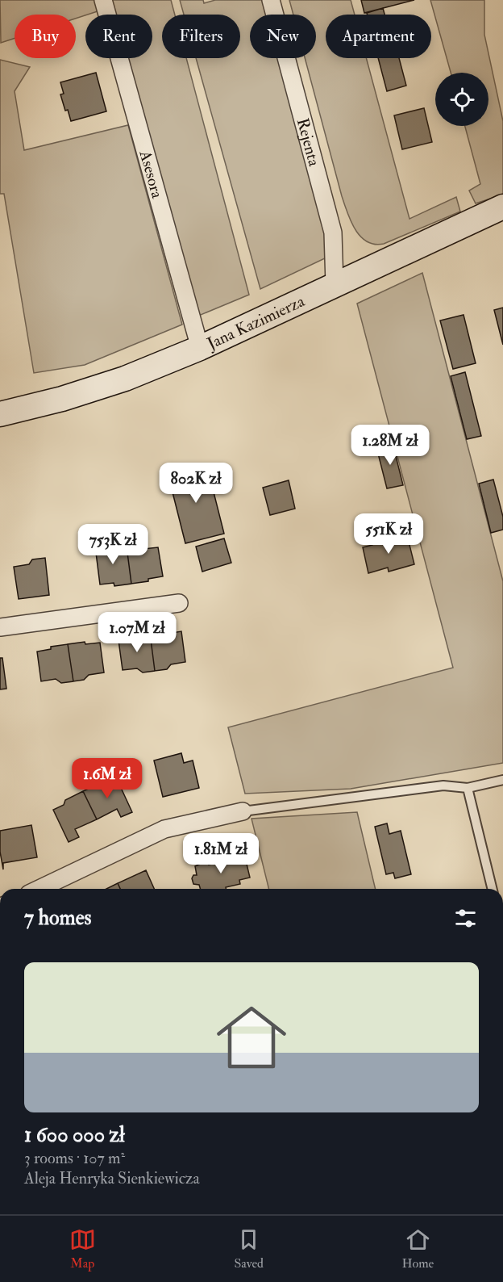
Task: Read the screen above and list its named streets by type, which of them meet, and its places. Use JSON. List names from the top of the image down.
{
  "streets": {
    "main road": ["Jana Kazimierza"],
    "street": ["Rejenta", "Asesora"]
  },
  "crossings": [
    ["Rejenta", "Jana Kazimierza"],
    ["Asesora", "Jana Kazimierza"]
  ],
  "page": {
    "chip": [
      "Buy",
      "Rent",
      "Filters",
      "New",
      "Apartment"
    ],
    "price": [
      "1.28M zł",
      "802K zł",
      "551K zł",
      "753K zł",
      "1.07M zł",
      "1.6M zł",
      "1.81M zł"
    ],
    "heading": "7 homes",
    "list": [
      {
        "name": "1 600 000 zł",
        "note": "3 rooms · 107 m² · Aleja Henryka Sienkiewicza"
      }
    ],
    "tabs": ["Map", "Saved", "Home"]
  }
}
